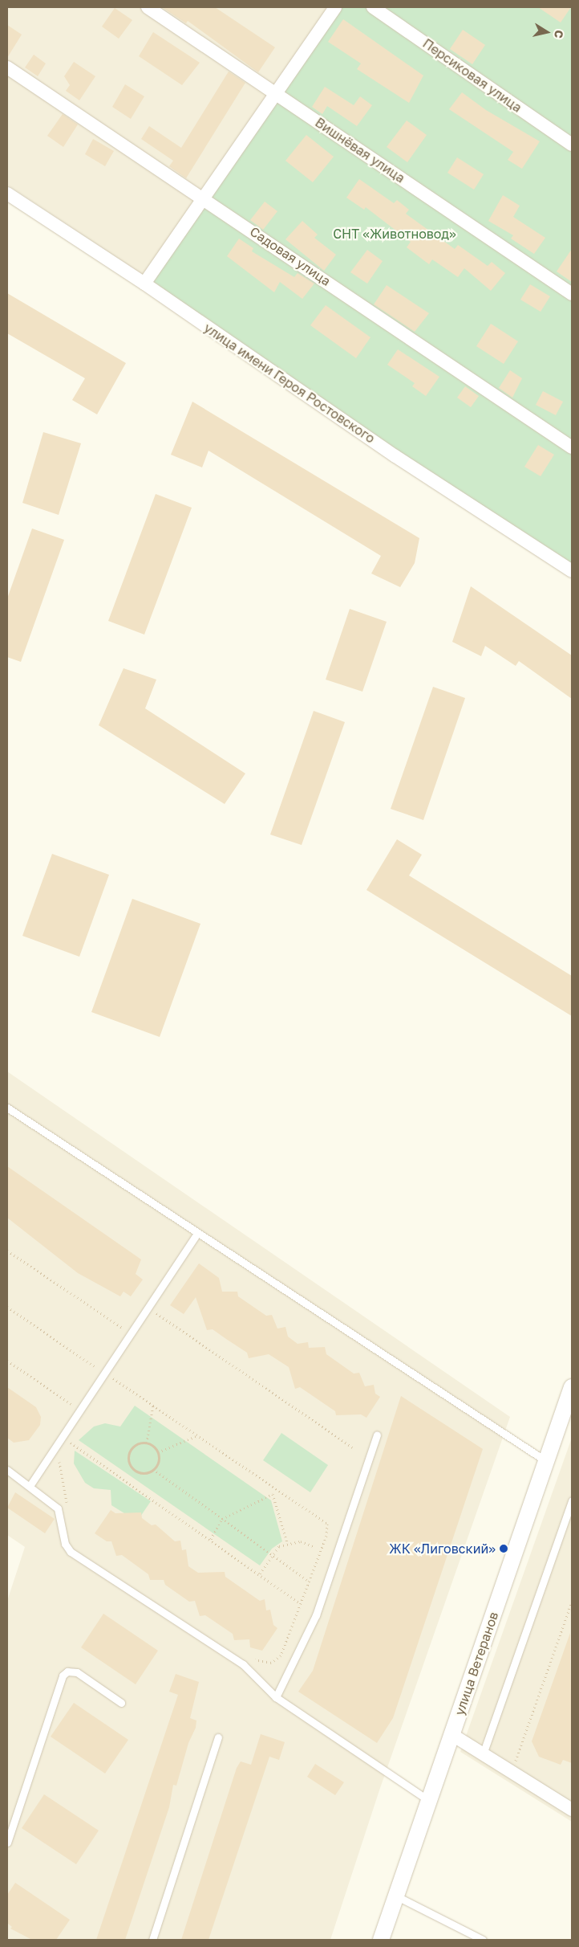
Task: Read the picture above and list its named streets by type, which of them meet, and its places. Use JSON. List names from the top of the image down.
{
  "streets": {
    "street": [
      "Персиковая улица",
      "Вишнёвая улица",
      "Садовая улица",
      "улица имени Героя Ростовского",
      "улица Ветеранов"
    ]
  },
  "parks": ["СНТ «Животновод»"],
  "places": ["ЖК «Лиговский»"],
  "north": "right"
}
